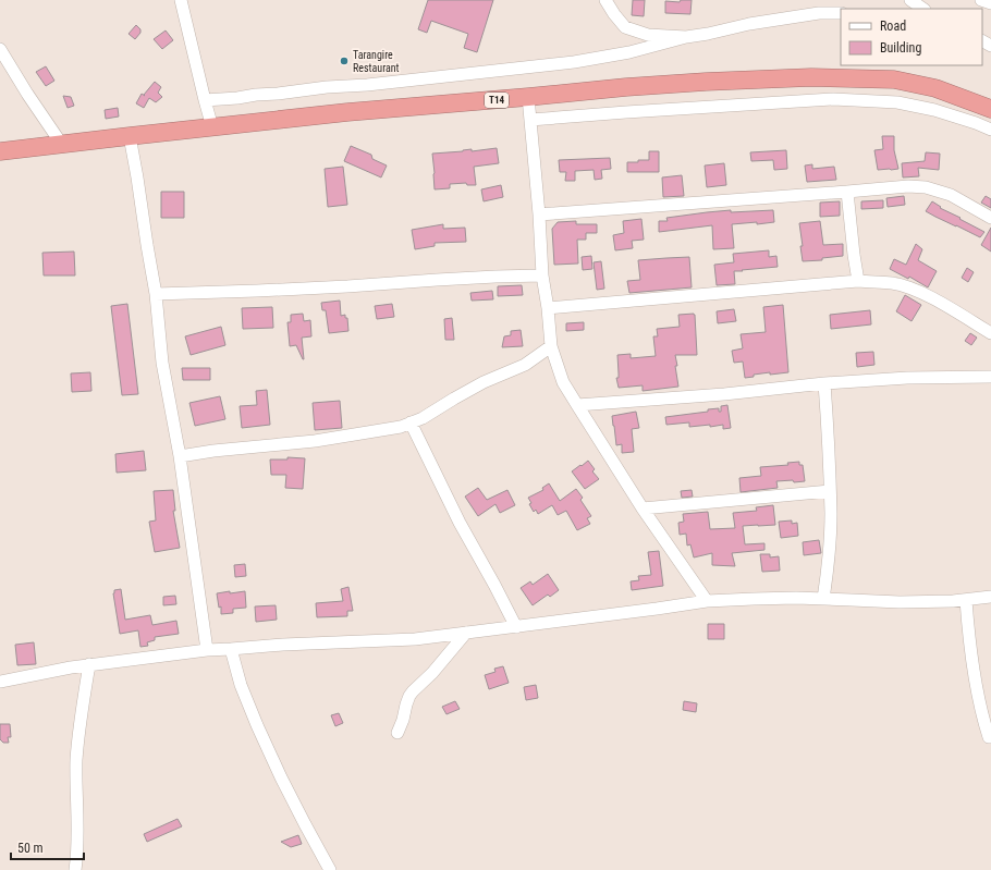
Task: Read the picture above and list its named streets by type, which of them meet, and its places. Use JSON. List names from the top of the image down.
{
  "streets": {
    "highway": ["T14"]
  },
  "places": ["Tarangire Restaurant"],
  "legend": ["Road", "Building"],
  "scale_bar": "50 m"
}
